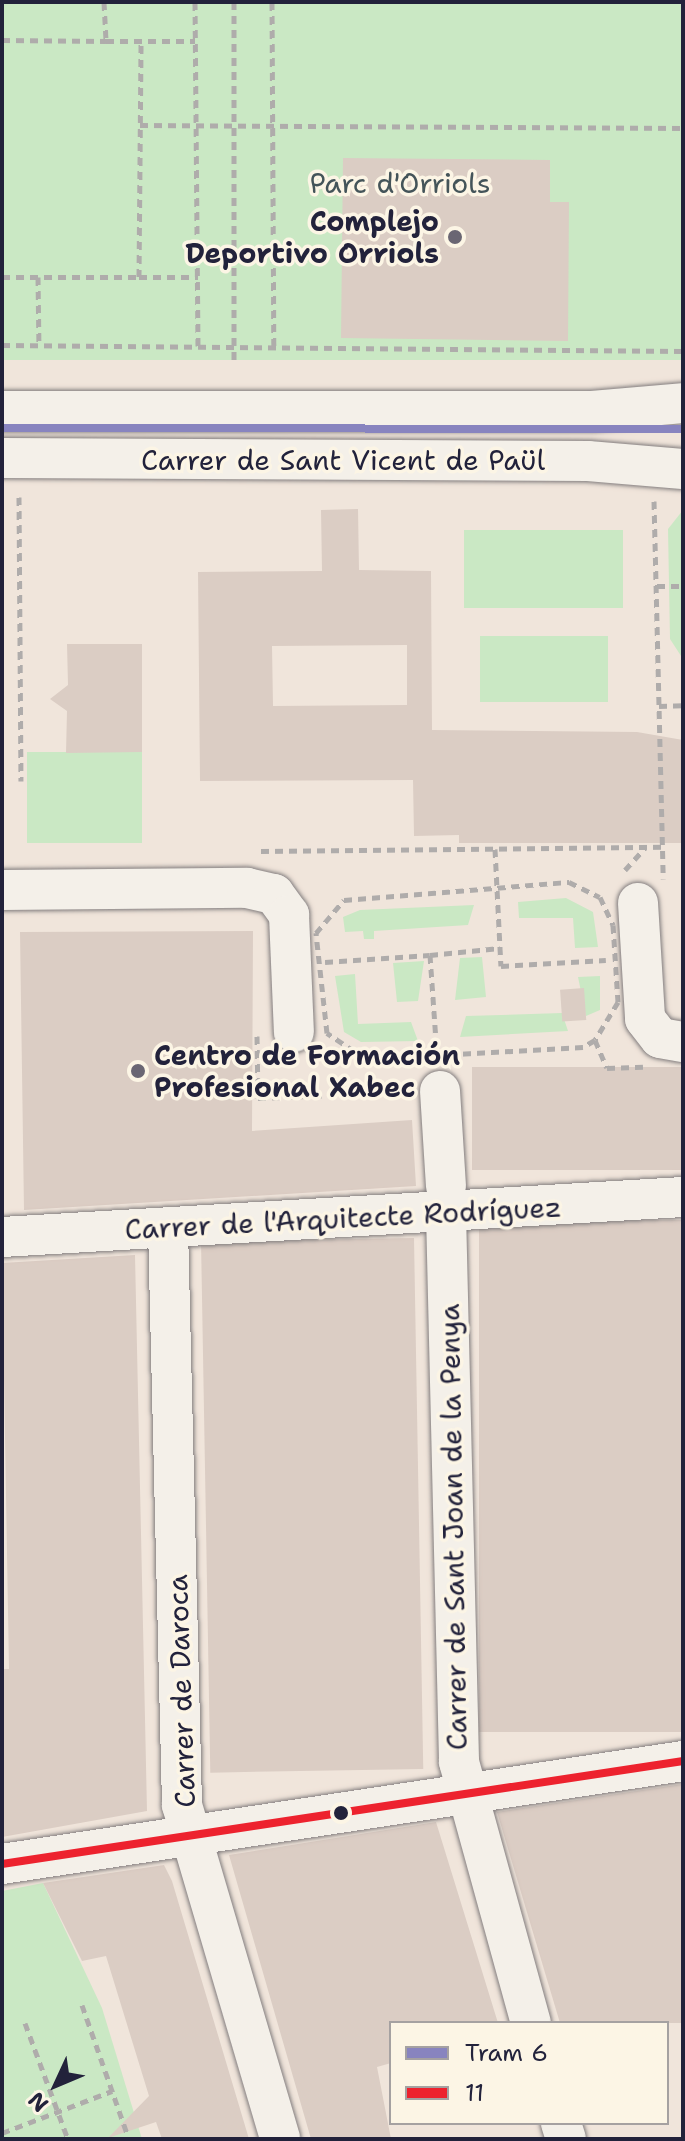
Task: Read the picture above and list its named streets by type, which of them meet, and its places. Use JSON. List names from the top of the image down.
{
  "streets": {
    "street": [
      "Carrer de Sant Vicent de Paül",
      "Carrer de l'Arquitecte Rodríguez",
      "Carrer de Sant Joan de la Penya",
      "Carrer de Daroca"
    ]
  },
  "crossings": [
    ["Carrer de l'Arquitecte Rodríguez", "Carrer de Sant Joan de la Penya"],
    ["Carrer de l'Arquitecte Rodríguez", "Carrer de Daroca"]
  ],
  "parks": ["Parc d'Orriols"],
  "places": ["Complejo Deportivo Orriols", "Centro de Formación Profesional Xabec"],
  "lines": ["tram line 6", "transit line 11"],
  "legend": ["Tram 6", "11"],
  "north": "bottom left"
}
